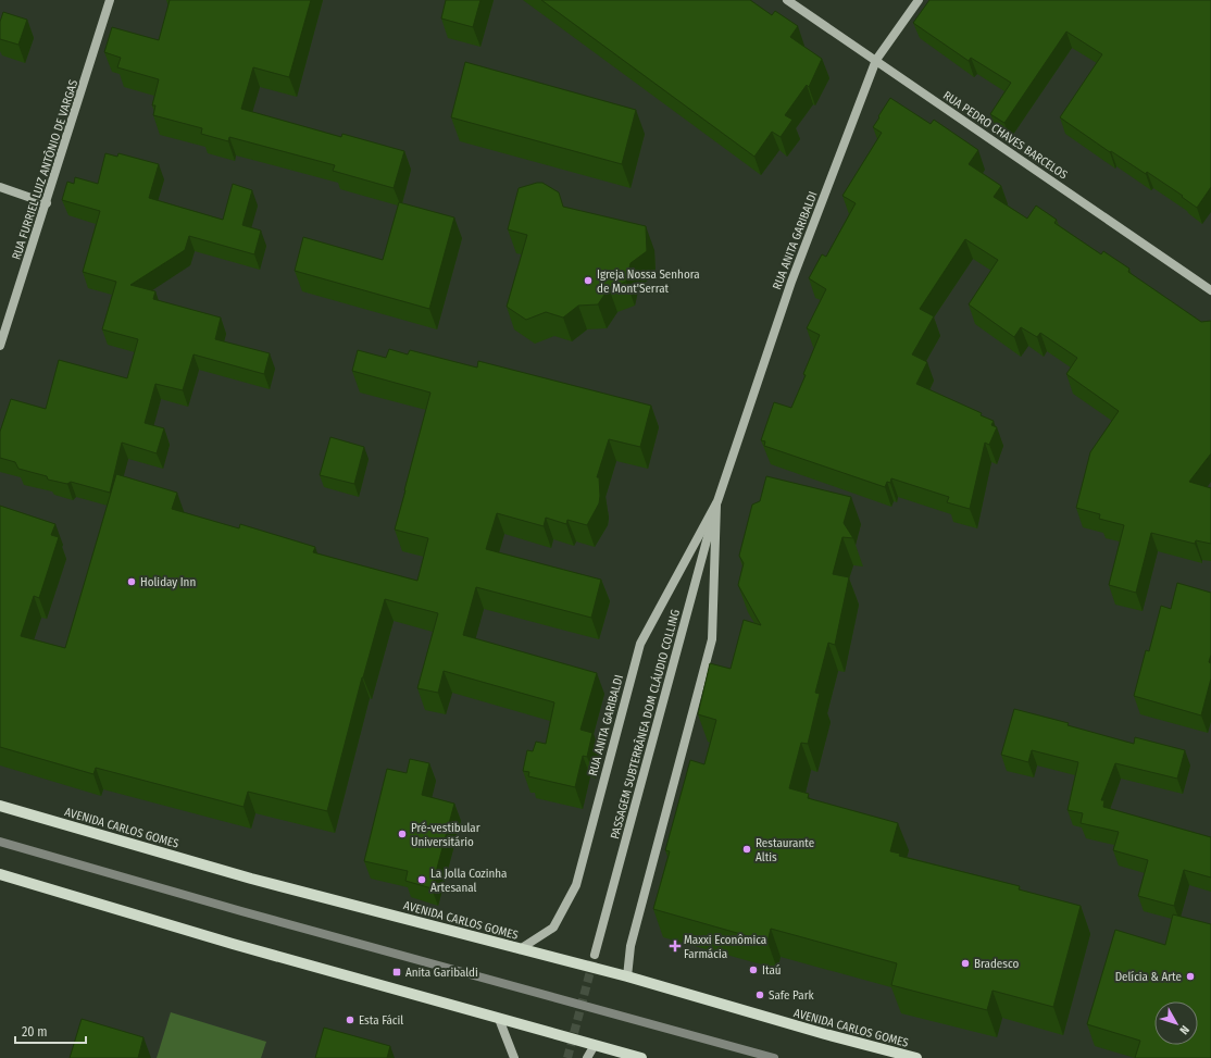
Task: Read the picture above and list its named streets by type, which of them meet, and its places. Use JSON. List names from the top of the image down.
{
  "streets": {
    "main road": [
      "RUA PEDRO CHAVES BARCELOS",
      "RUA FURRIEL LUIZ ANTÔNIO DE VARGAS",
      "RUA ANITA GARIBALDI",
      "PASSAGEM SUBTERRÂNEA DOM CLÁUDIO COLLING",
      "AVENIDA CARLOS GOMES"
    ]
  },
  "crossings": [
    ["RUA PEDRO CHAVES BARCELOS", "RUA ANITA GARIBALDI"],
    ["RUA ANITA GARIBALDI", "PASSAGEM SUBTERRÂNEA DOM CLÁUDIO COLLING"],
    ["RUA ANITA GARIBALDI", "AVENIDA CARLOS GOMES"]
  ],
  "places": {
    "other": [
      "Igreja Nossa Senhora de Mont'Serrat",
      "Holiday Inn",
      "Pré-vestibular Universitário",
      "Restaurante Altis",
      "La Jolla Cozinha Artesanal",
      "Bradesco",
      "Itaú",
      "Delícia & Arte",
      "Safe Park",
      "Esta Fácil"
    ],
    "health": ["Maxxi Econômica Farmácia"],
    "transit": ["Anita Garibaldi"]
  },
  "scale_bar": "20 m",
  "north": "bottom right"
}
